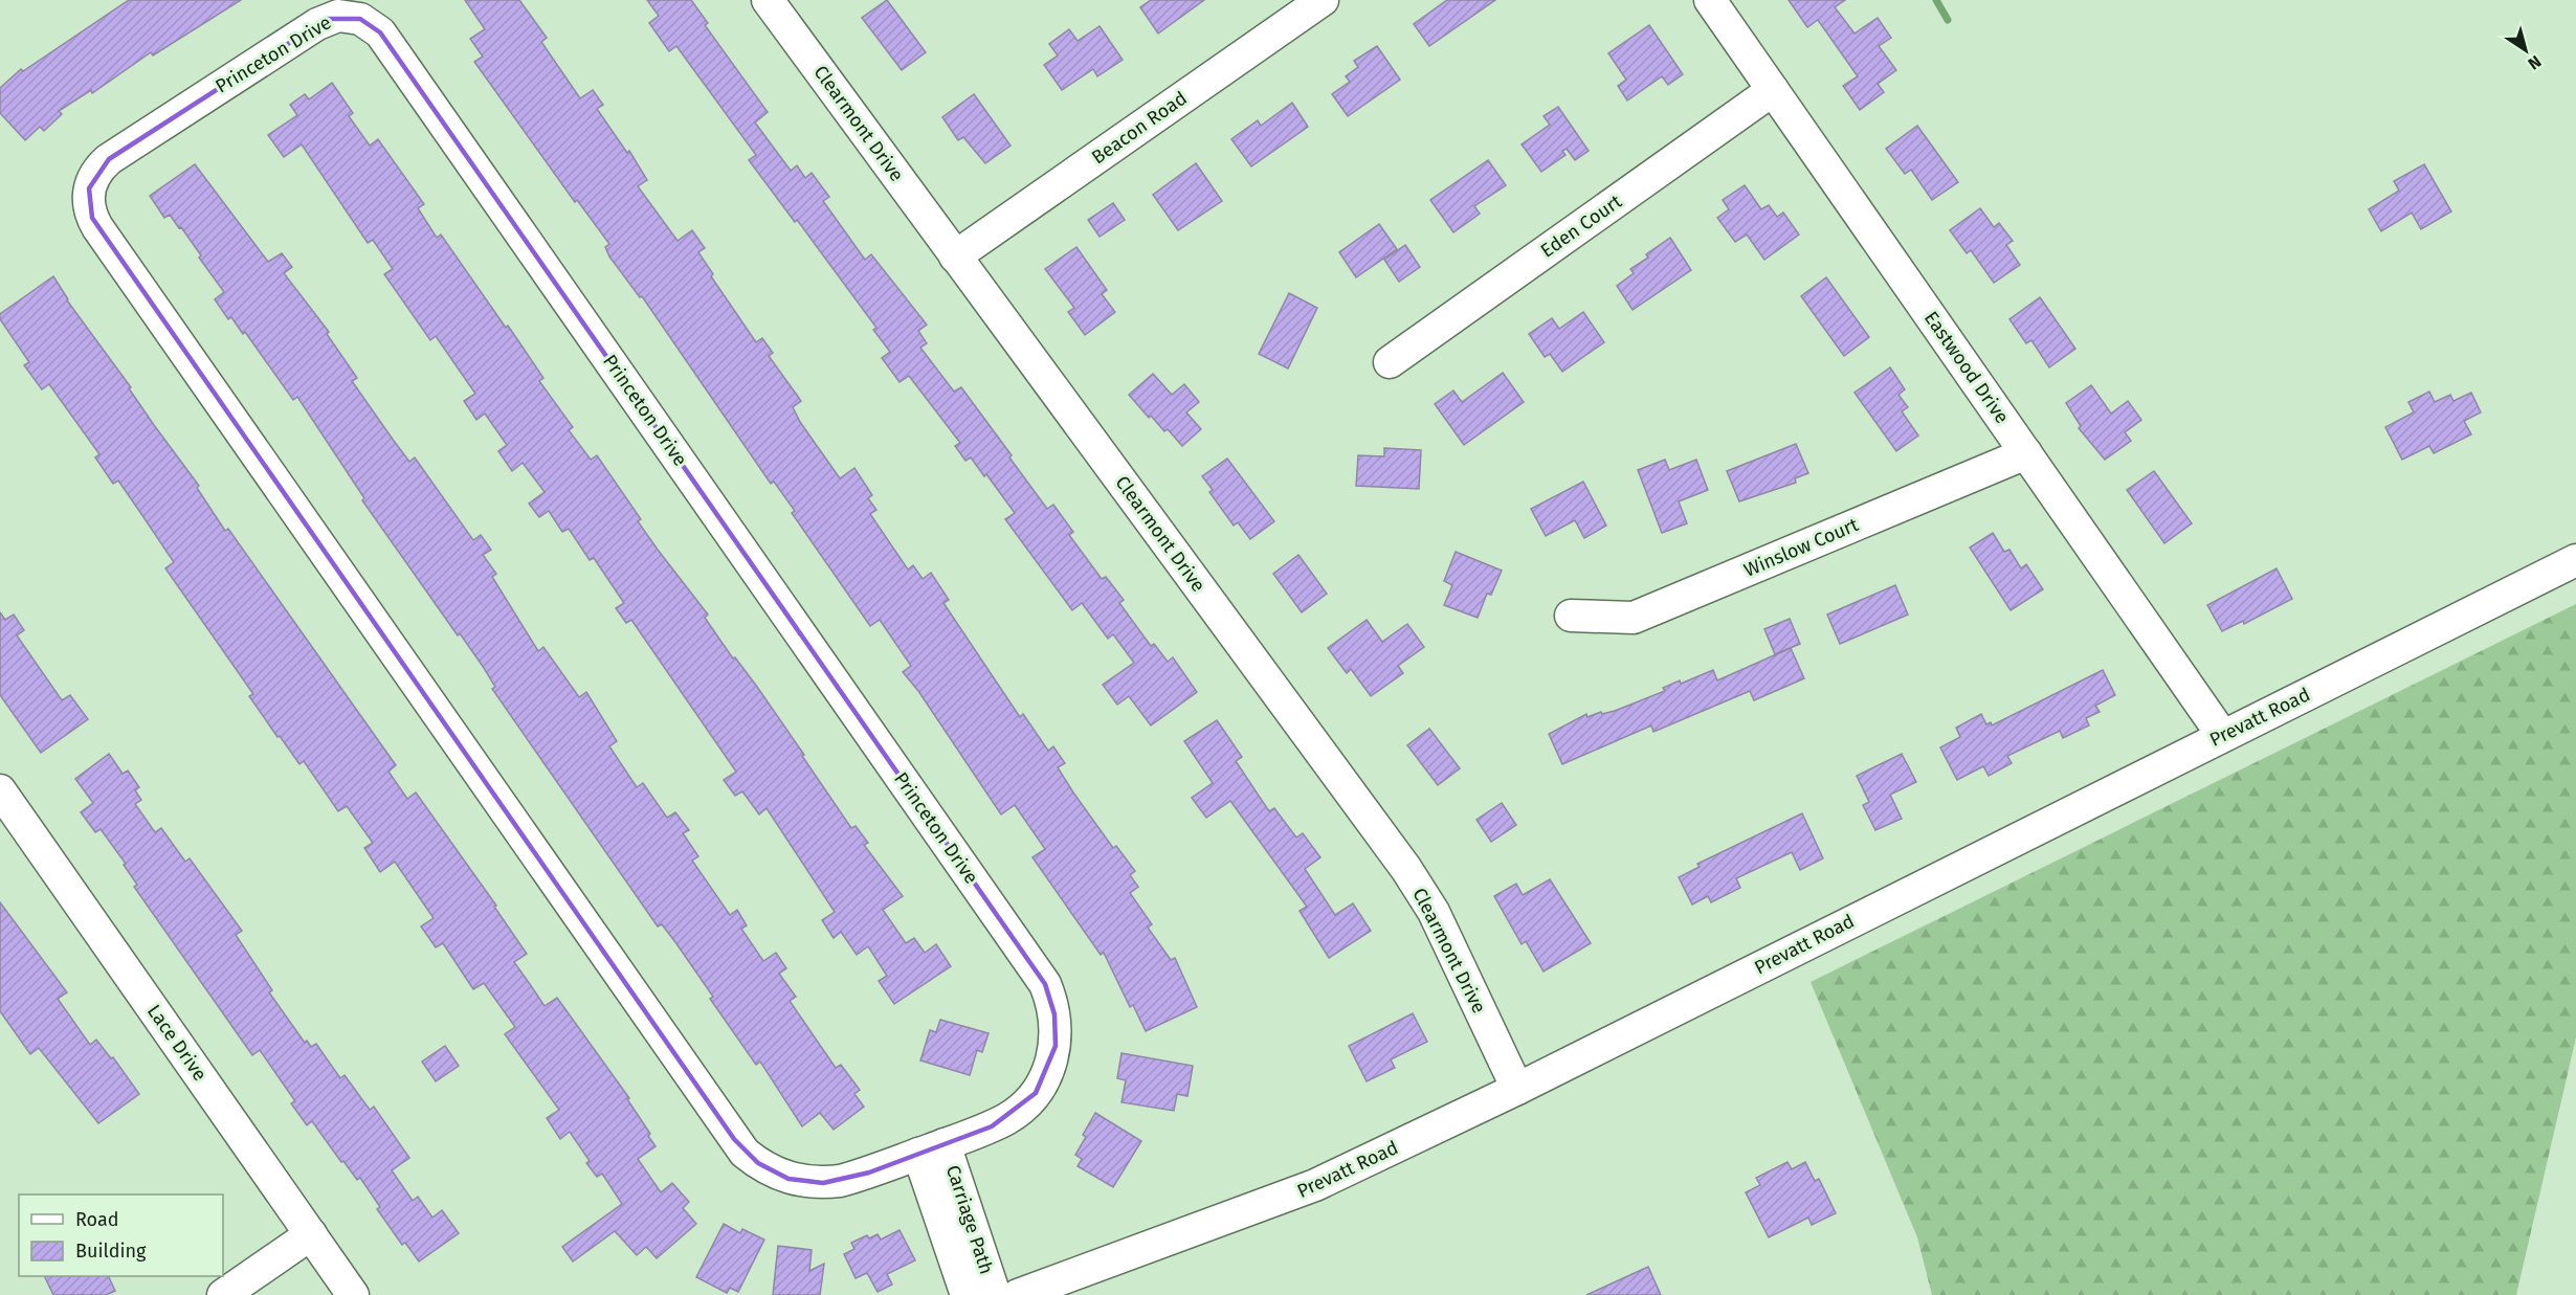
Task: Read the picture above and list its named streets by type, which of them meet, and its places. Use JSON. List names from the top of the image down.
{
  "streets": {
    "street": [
      "Princeton Drive",
      "Clearmont Drive",
      "Beacon Road",
      "Eden Court",
      "Eastwood Drive",
      "Winslow Court",
      "Prevatt Road",
      "Lace Drive",
      "Carriage Path"
    ]
  },
  "crossings": [
    ["Princeton Drive", "Carriage Path"],
    ["Clearmont Drive", "Beacon Road"],
    ["Clearmont Drive", "Prevatt Road"],
    ["Eden Court", "Eastwood Drive"],
    ["Eastwood Drive", "Winslow Court"],
    ["Eastwood Drive", "Prevatt Road"]
  ],
  "legend": ["Road", "Building"],
  "north": "bottom right"
}
